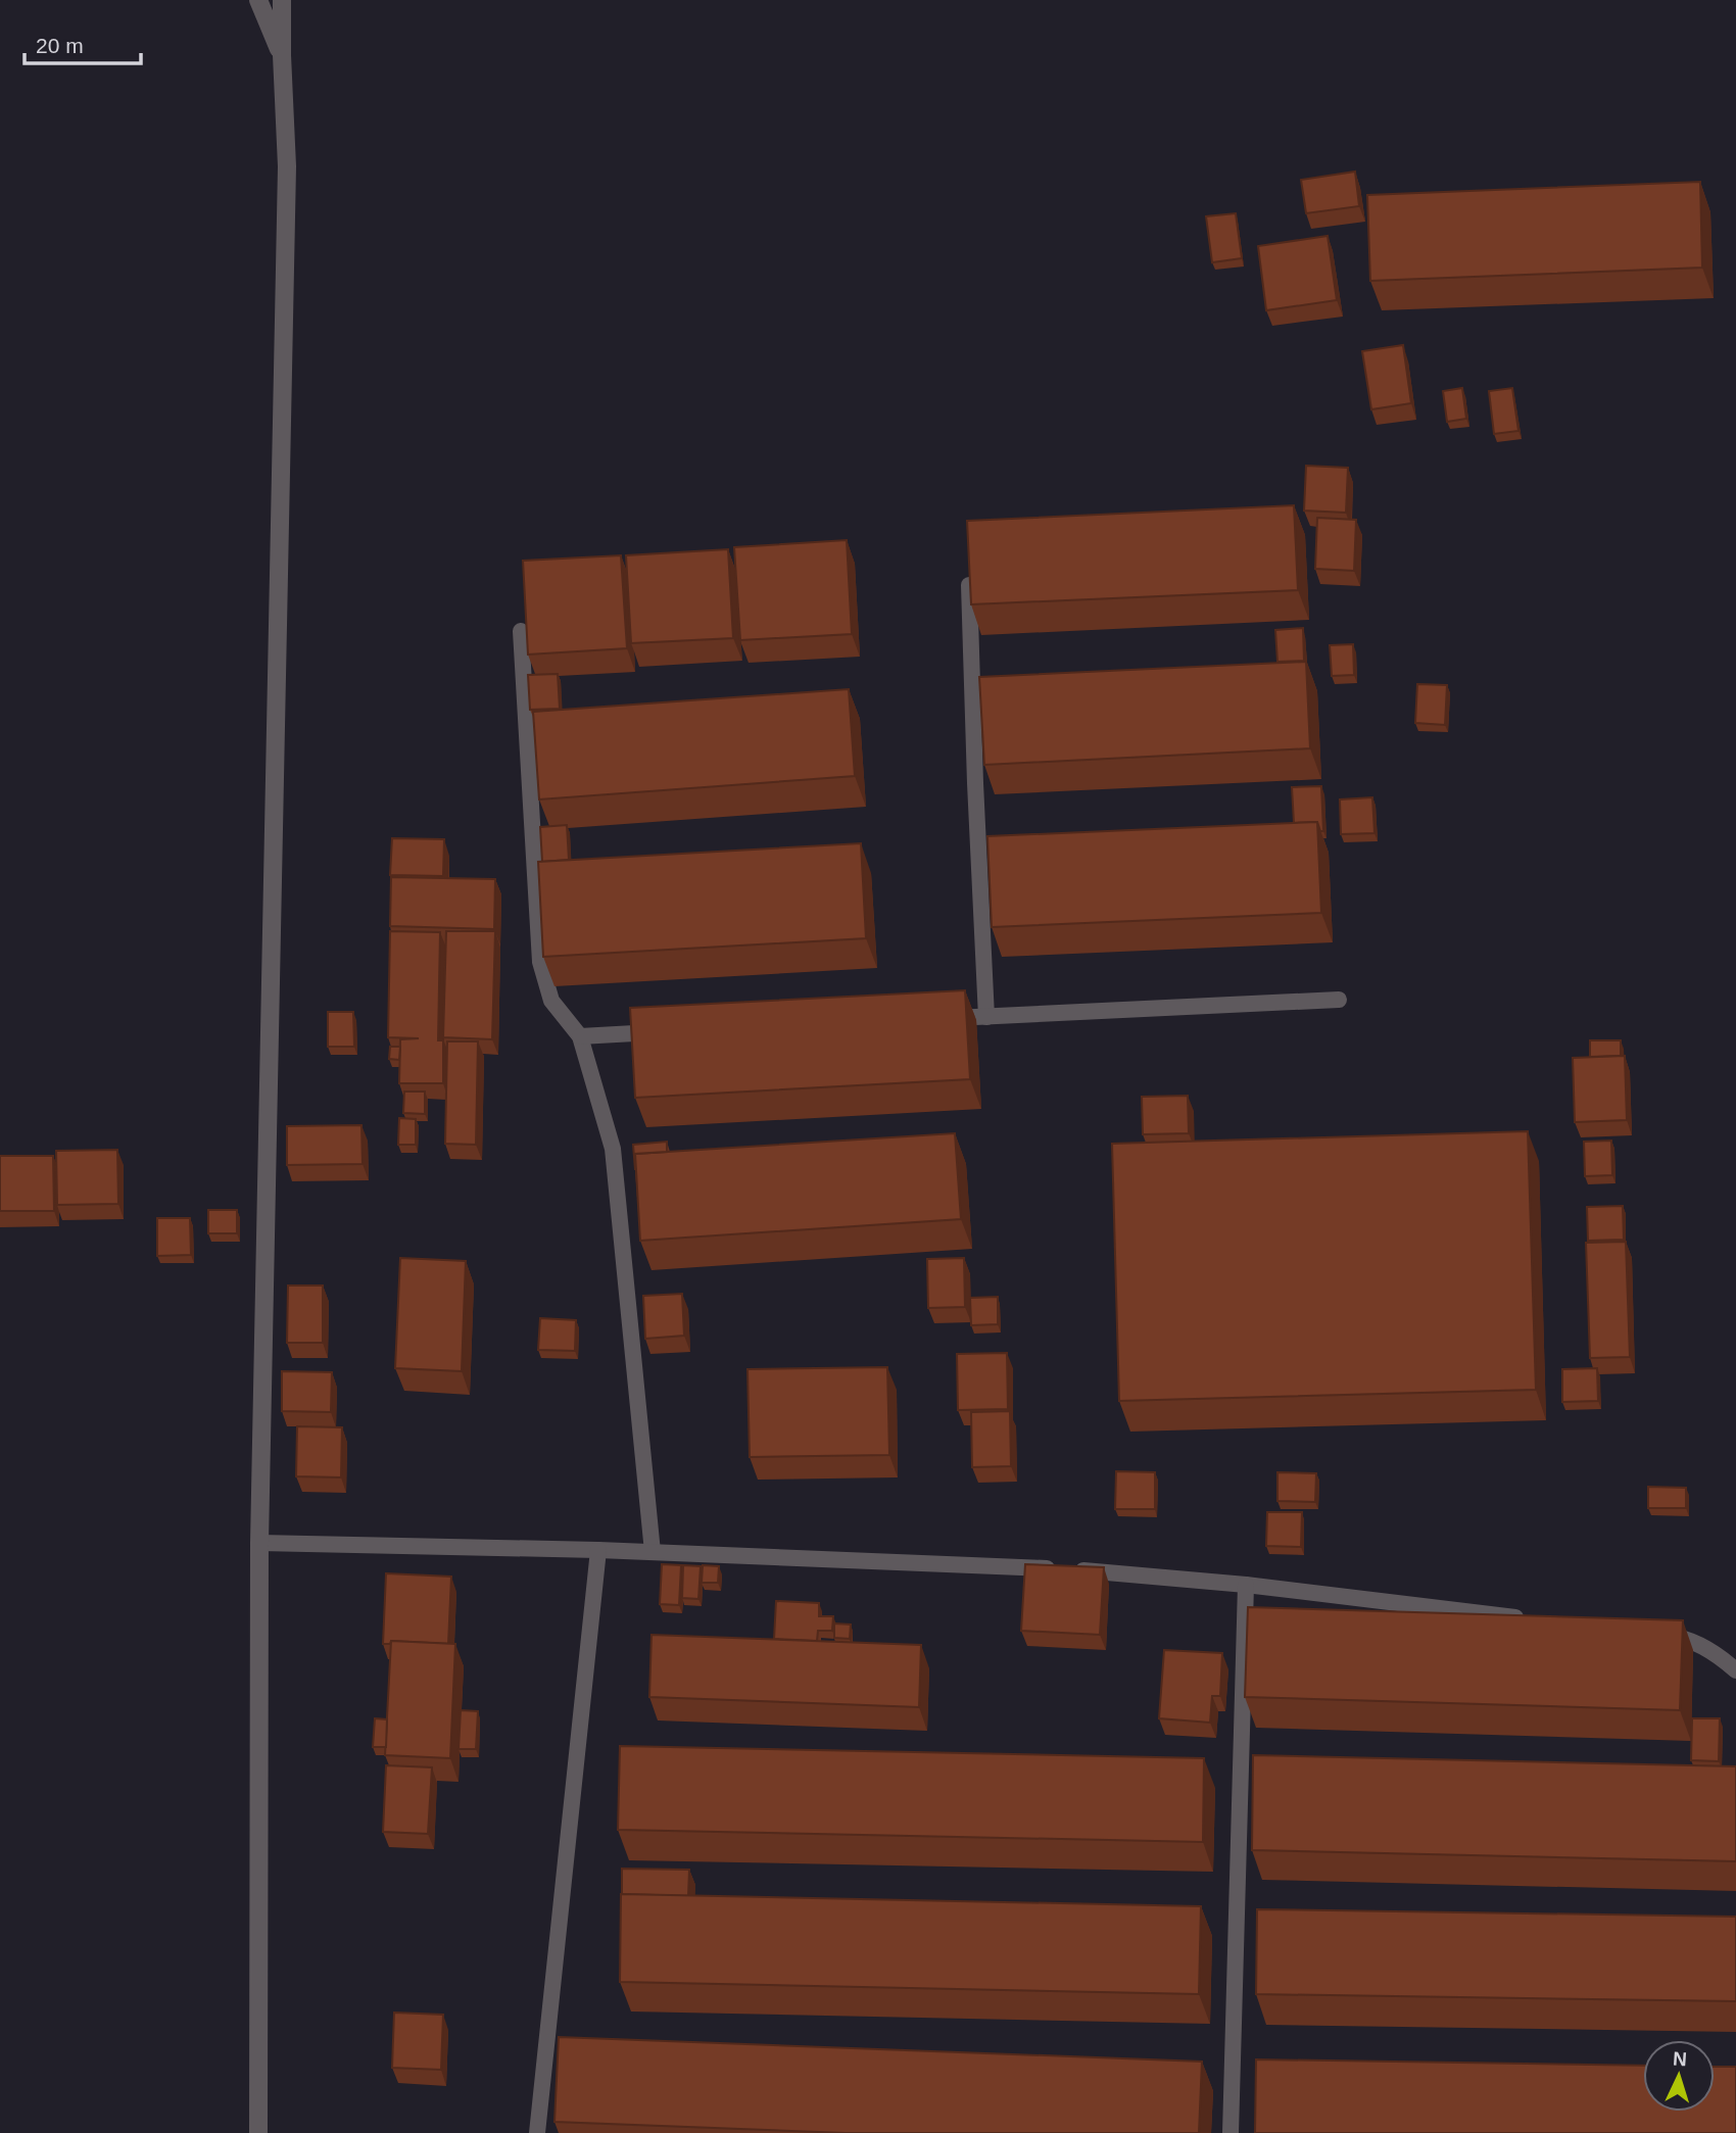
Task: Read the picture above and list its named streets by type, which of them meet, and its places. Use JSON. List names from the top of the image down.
{
  "scale_bar": "20 m",
  "north": "top"
}
